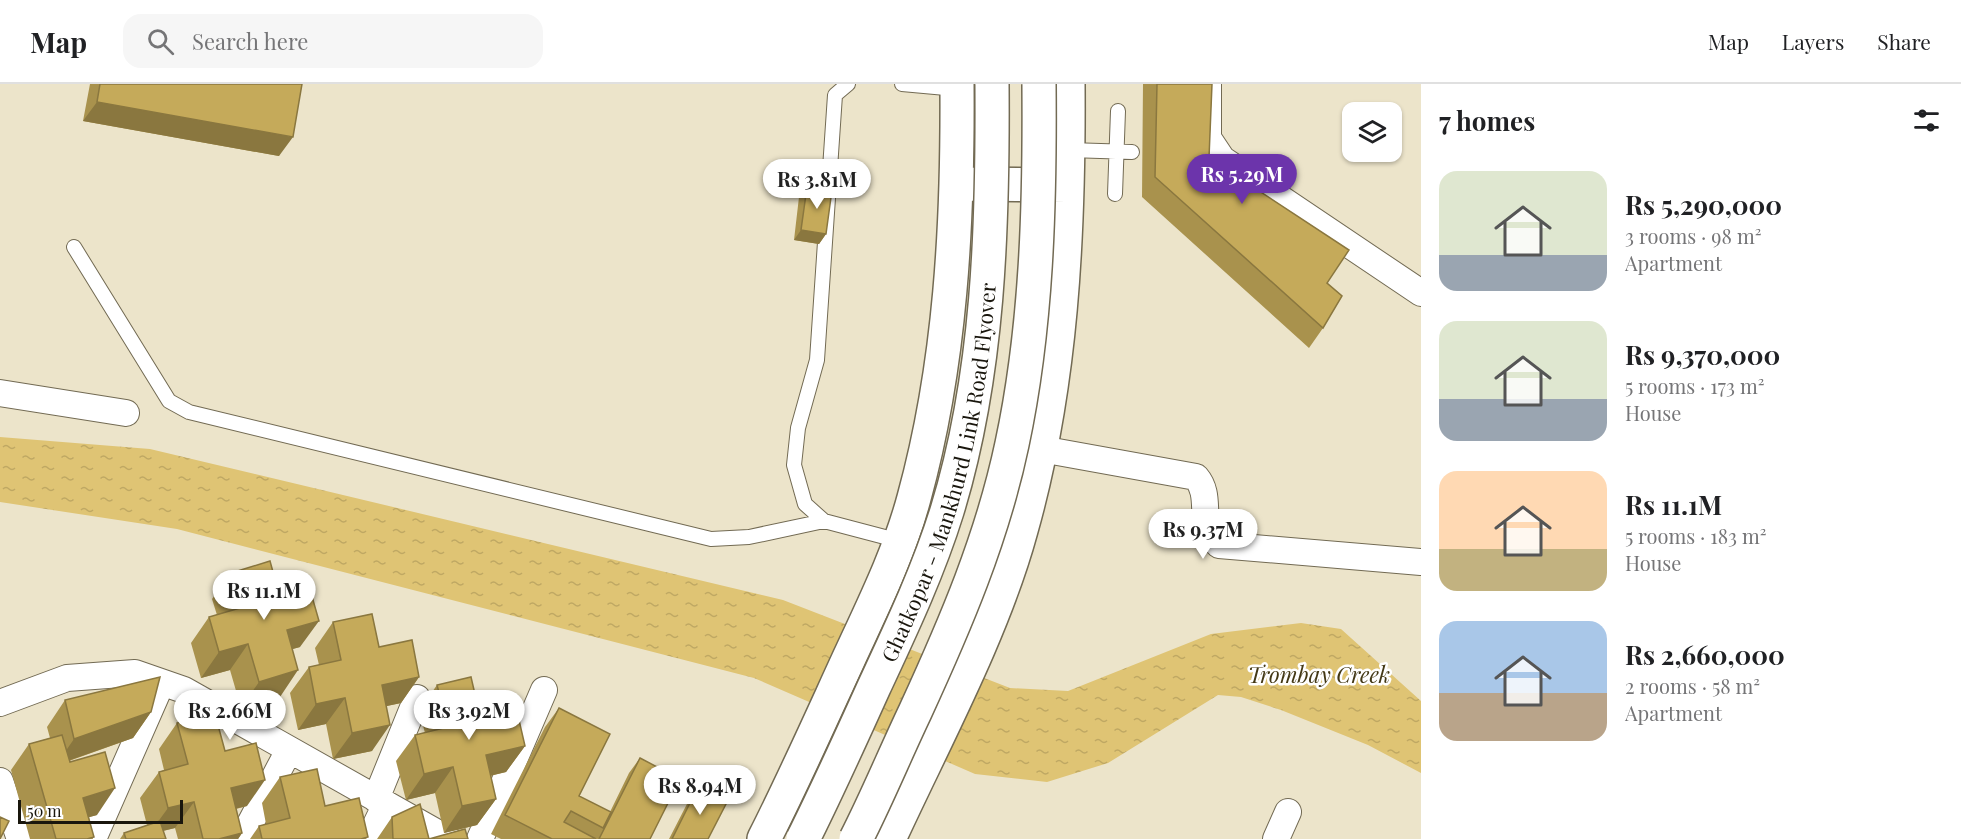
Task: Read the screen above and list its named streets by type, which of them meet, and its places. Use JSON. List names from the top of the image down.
{
  "streets": {
    "highway": ["Ghatkopar - Mankhurd Link Road Flyover"]
  },
  "water": ["Trombay Creek"],
  "scale_bar": "50 m",
  "page": {
    "header": "Map",
    "search": "Search here",
    "nav": ["Map", "Layers", "Share"],
    "heading": "7 homes",
    "price": [
      "Rs 5.29M",
      "Rs 3.81M",
      "Rs 9.37M",
      "Rs 11.1M",
      "Rs 2.66M",
      "Rs 3.92M",
      "Rs 8.94M"
    ],
    "list": [
      {
        "name": "Rs 5,290,000",
        "note": "3 rooms · 98 m² · Apartment"
      },
      {
        "name": "Rs 9,370,000",
        "note": "5 rooms · 173 m² · House"
      },
      {
        "name": "Rs 11.1M",
        "note": "5 rooms · 183 m² · House"
      },
      {
        "name": "Rs 2,660,000",
        "note": "2 rooms · 58 m² · Apartment"
      }
    ],
    "scale": "50 m"
  }
}
